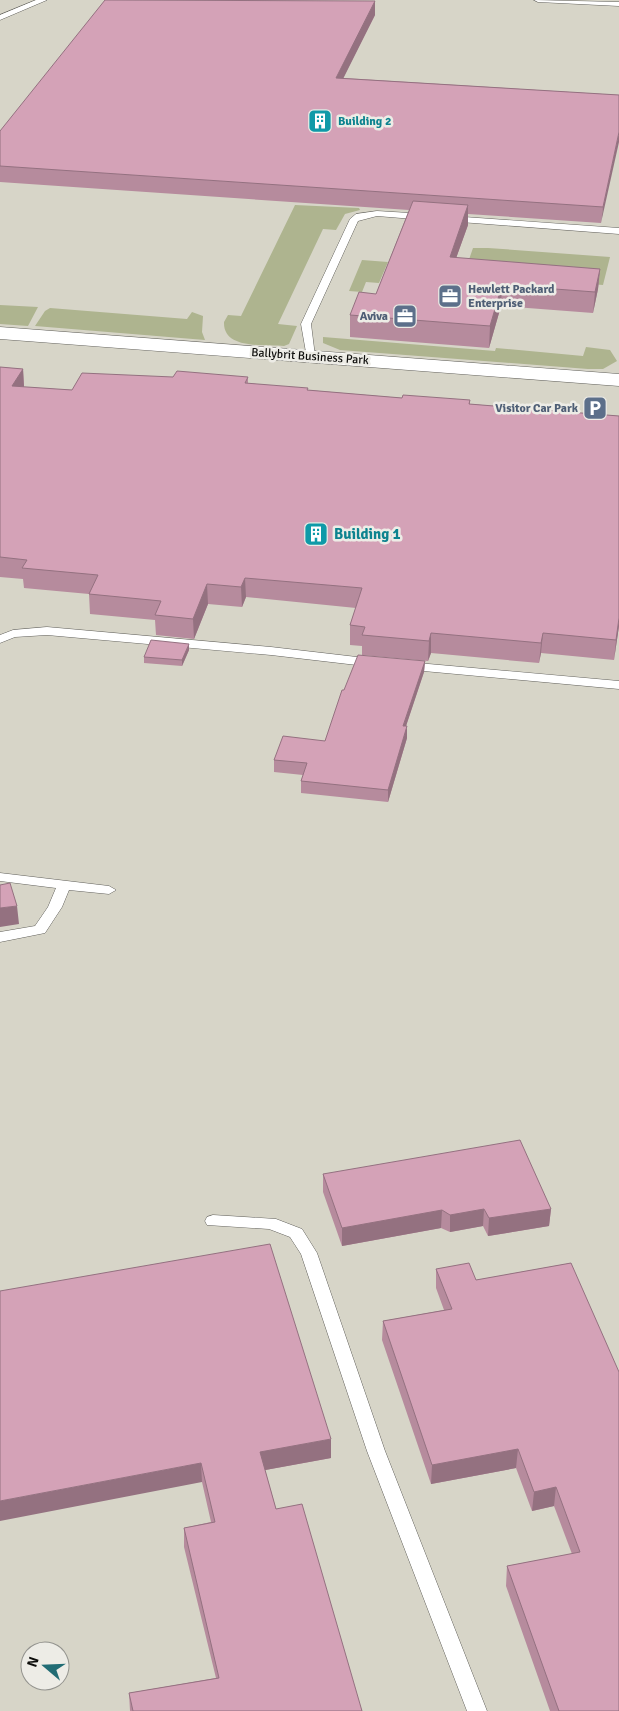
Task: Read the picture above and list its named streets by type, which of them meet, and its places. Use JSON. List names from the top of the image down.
{
  "streets": {
    "street": ["Ballybrit Business Park"]
  },
  "places": {
    "building": ["Building 2", "Building 1"],
    "office": ["Hewlett Packard Enterprise", "Aviva"],
    "parking": ["Visitor Car Park"]
  },
  "north": "left"
}
